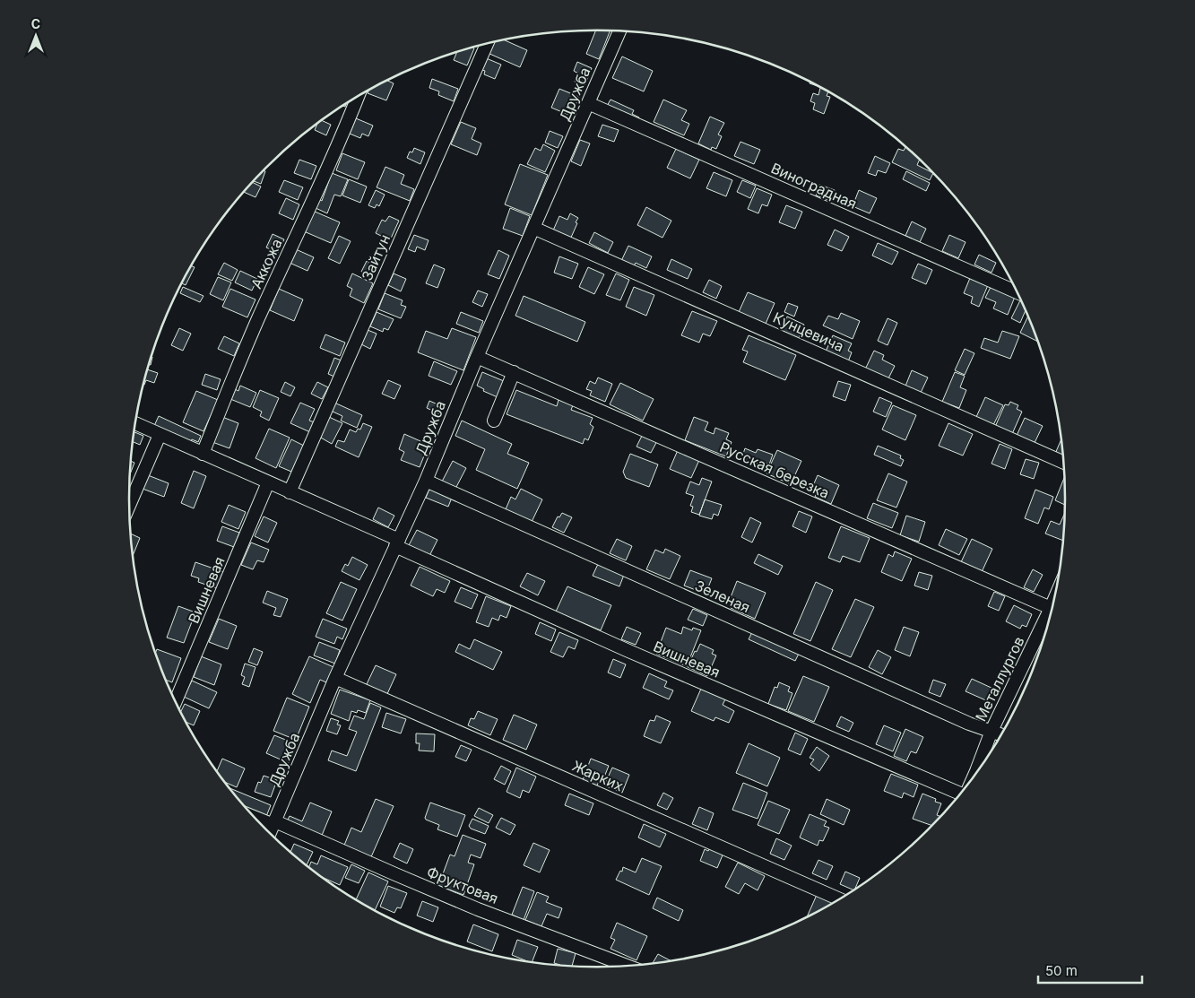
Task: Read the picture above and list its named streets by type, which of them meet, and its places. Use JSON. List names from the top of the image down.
{
  "streets": {
    "street": [
      "Дружба",
      "Виноградная",
      "Зайтун",
      "Аккожа",
      "Кунцевича",
      "Русская березка",
      "Вишневая",
      "Зеленая",
      "Металлургов",
      "Жарких",
      "Фруктовая"
    ]
  },
  "crossings": [
    ["Дружба", "Виноградная"],
    ["Дружба", "Кунцевича"],
    ["Дружба", "Русская березка"],
    ["Дружба", "Вишневая"],
    ["Дружба", "Зеленая"],
    ["Дружба", "Жарких"],
    ["Дружба", "Фруктовая"],
    ["Зайтун", "Вишневая"],
    ["Аккожа", "Вишневая"],
    ["Зеленая", "Металлургов"]
  ],
  "scale_bar": "50 m",
  "north": "top"
}
